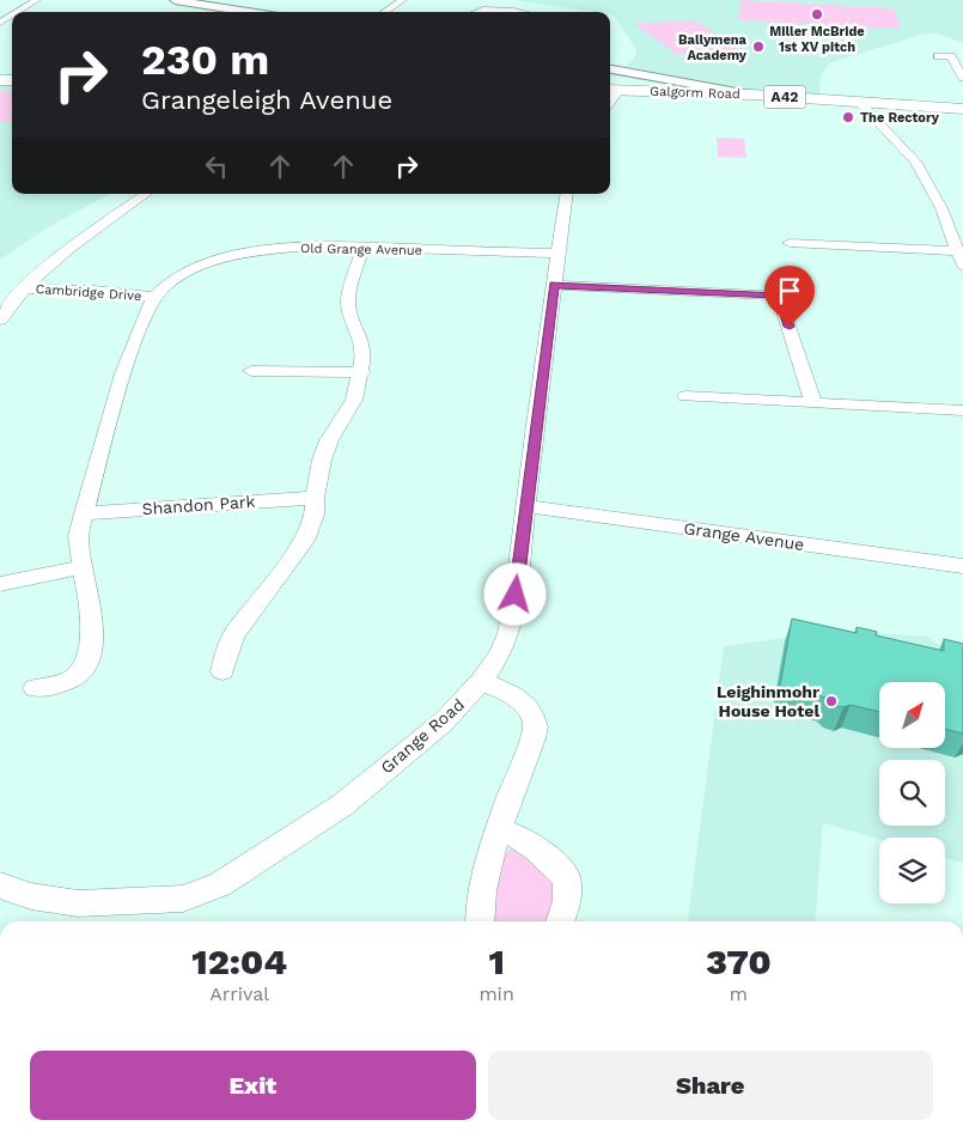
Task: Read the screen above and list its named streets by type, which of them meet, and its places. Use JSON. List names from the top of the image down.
{
  "streets": {
    "main road": ["Galgorm Road", "A42"],
    "street": [
      "Old Grange Avenue",
      "Cambridge Drive",
      "Shandon Park",
      "Grange Avenue",
      "Grange Road"
    ]
  },
  "crossings": [
    ["Old Grange Avenue", "Cambridge Drive"],
    ["Old Grange Avenue", "Shandon Park"],
    ["Old Grange Avenue", "Grange Road"],
    ["Grange Avenue", "Grange Road"]
  ],
  "places": [
    "Miller McBride 1st XV pitch",
    "Ballymena Academy",
    "The Rectory",
    "Leighinmohr House Hotel"
  ],
  "north": "top right",
  "page": {
    "turn": ["230 m", "Grangeleigh Avenue"],
    "eta": [
      "12:04",
      "Arrival",
      "1",
      "min",
      "370",
      "m"
    ],
    "buttons": ["Exit", "Share"]
  }
}
